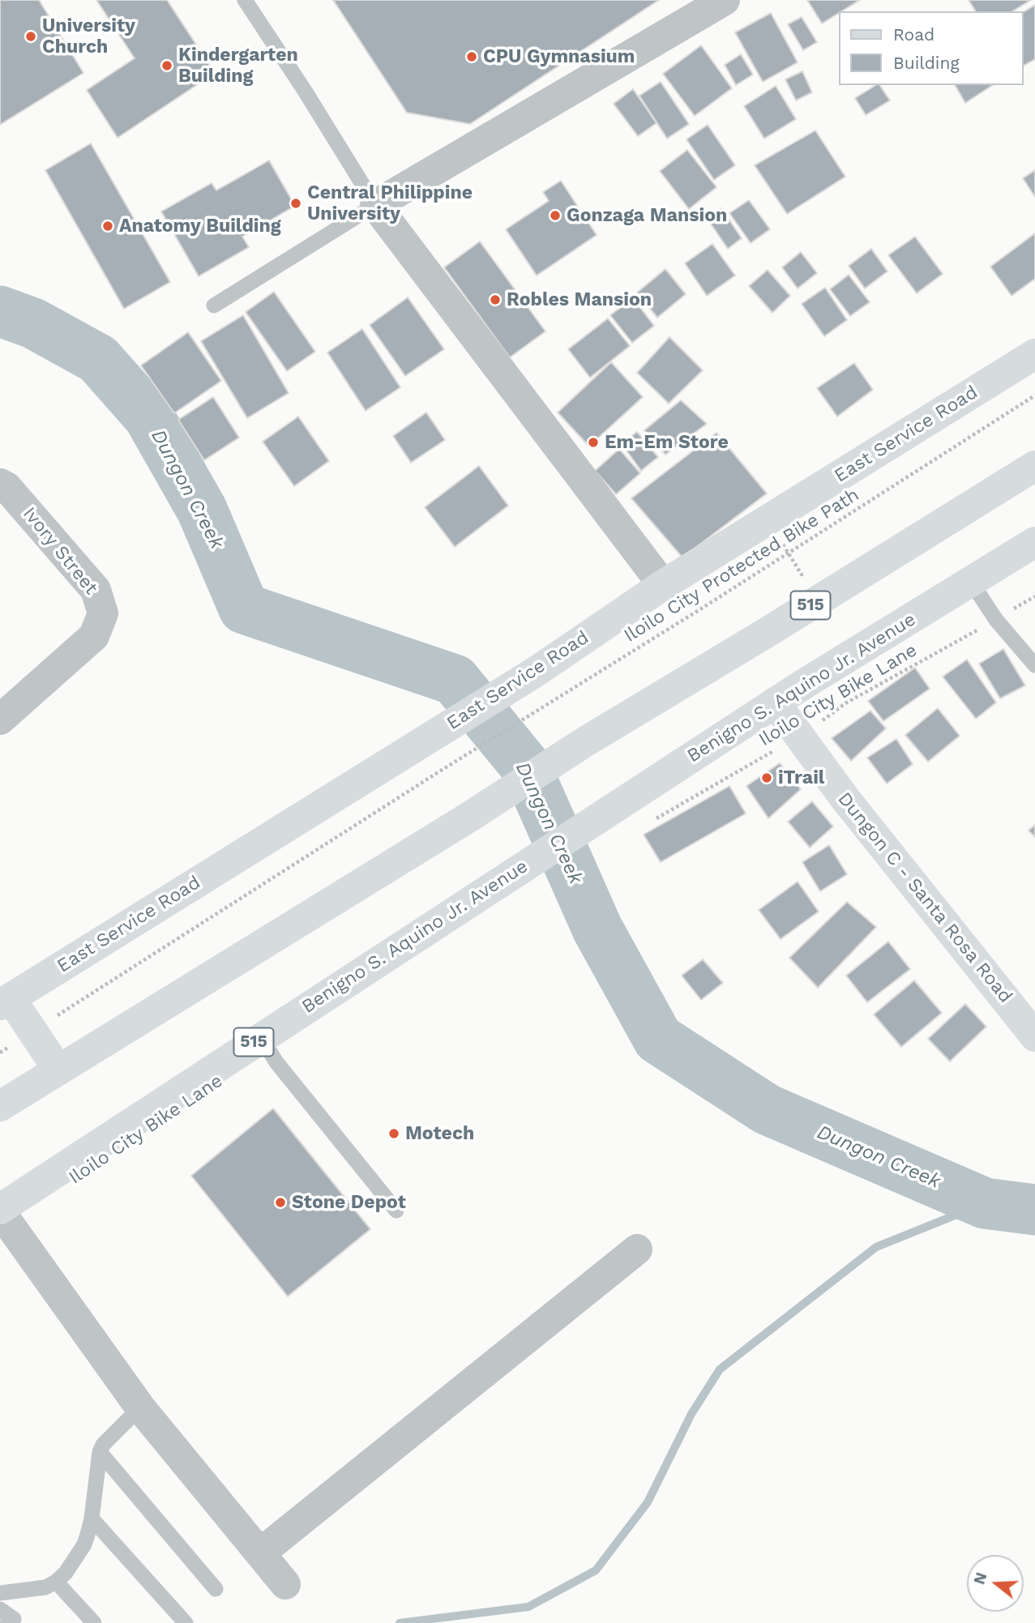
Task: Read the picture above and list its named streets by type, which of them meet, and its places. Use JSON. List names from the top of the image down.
{
  "streets": {
    "main road": [
      "East Service Road",
      "515",
      "Benigno S. Aquino Jr. Avenue",
      "Dungon C - Santa Rosa Road"
    ],
    "street": ["Ivory Street"],
    "path": ["Iloilo City Protected Bike Path", "Iloilo City Bike Lane"]
  },
  "crossings": [
    ["Benigno S. Aquino Jr. Avenue", "Dungon C - Santa Rosa Road"],
    ["Iloilo City Bike Lane", "Dungon C - Santa Rosa Road"]
  ],
  "water": ["Dungon Creek"],
  "places": [
    "University Church",
    "CPU Gymnasium",
    "Kindergarten Building",
    "Central Philippine University",
    "Gonzaga Mansion",
    "Anatomy Building",
    "Robles Mansion",
    "Em-Em Store",
    "iTrail",
    "Motech",
    "Stone Depot"
  ],
  "legend": ["Road", "Building"],
  "north": "left"
}
